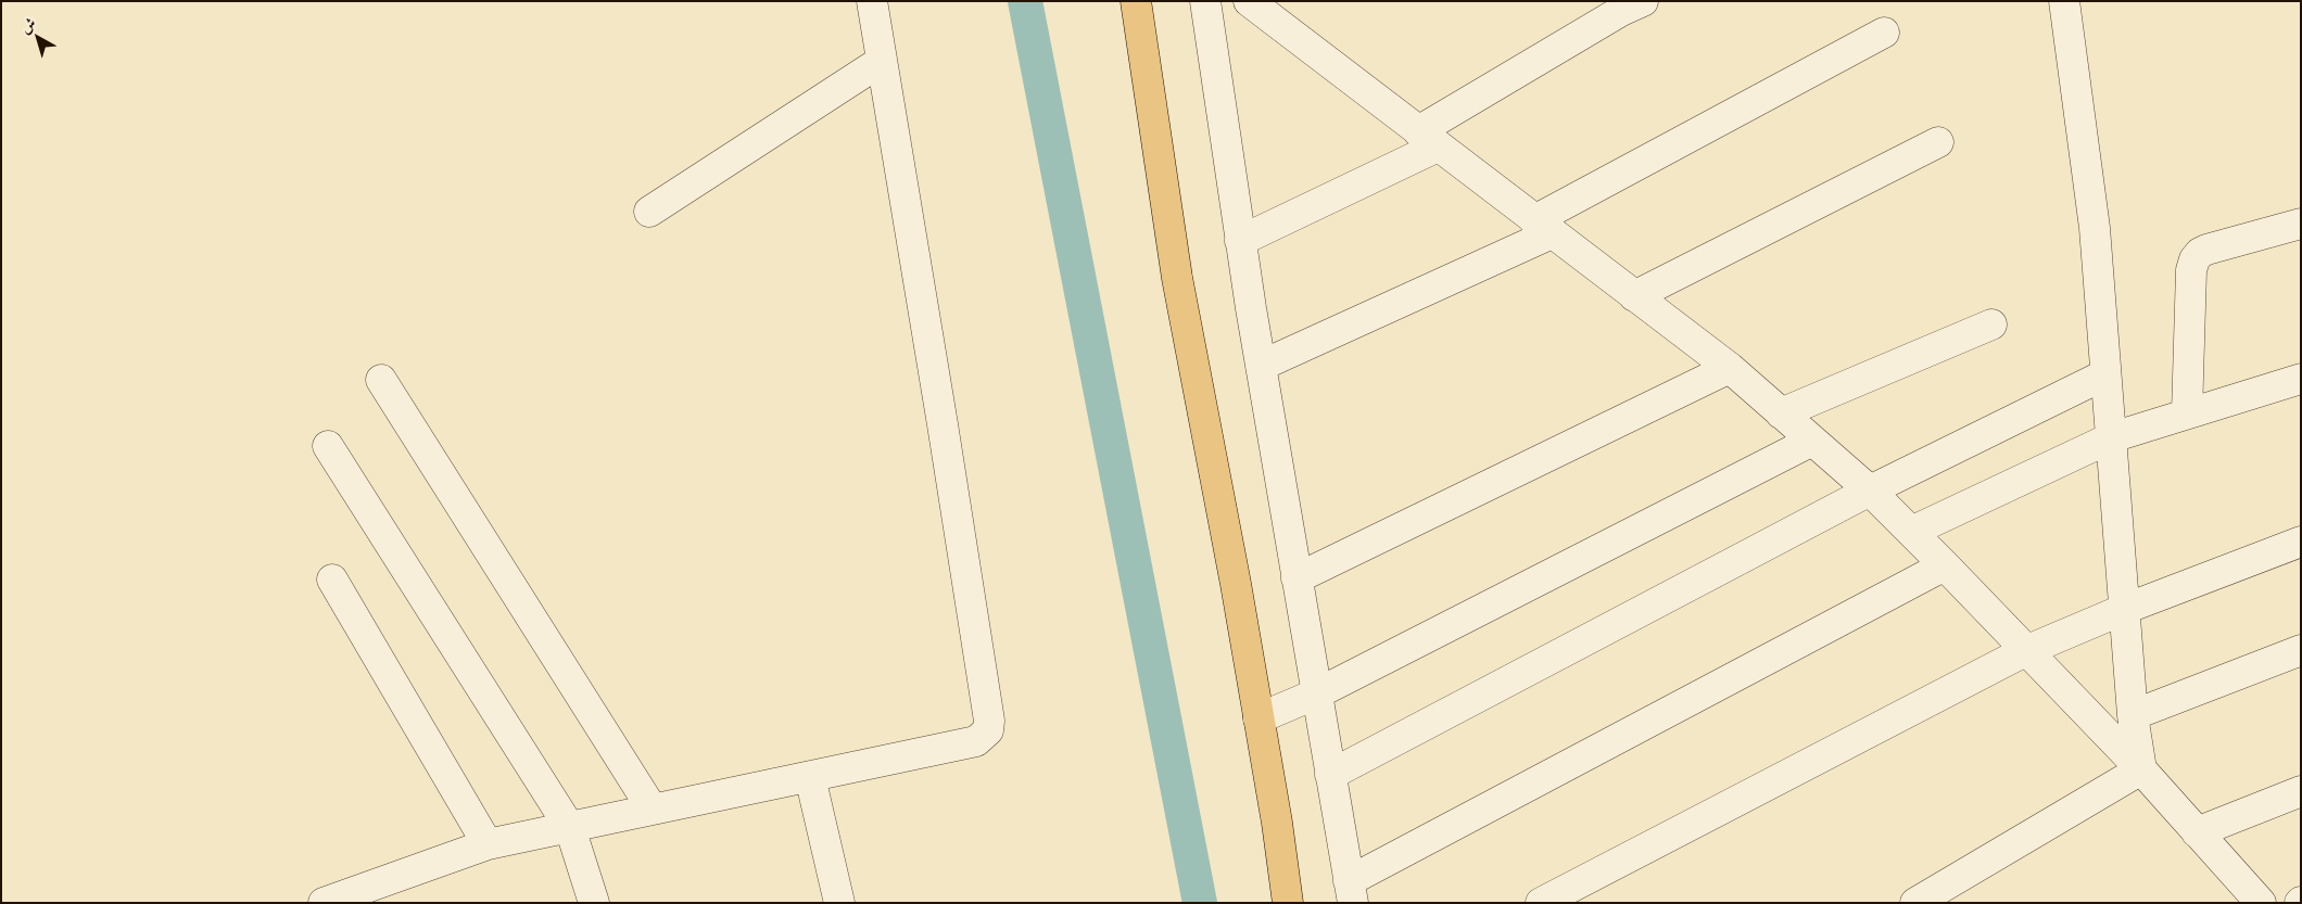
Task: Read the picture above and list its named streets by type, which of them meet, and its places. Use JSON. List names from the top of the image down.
{
  "north": "top left"
}
